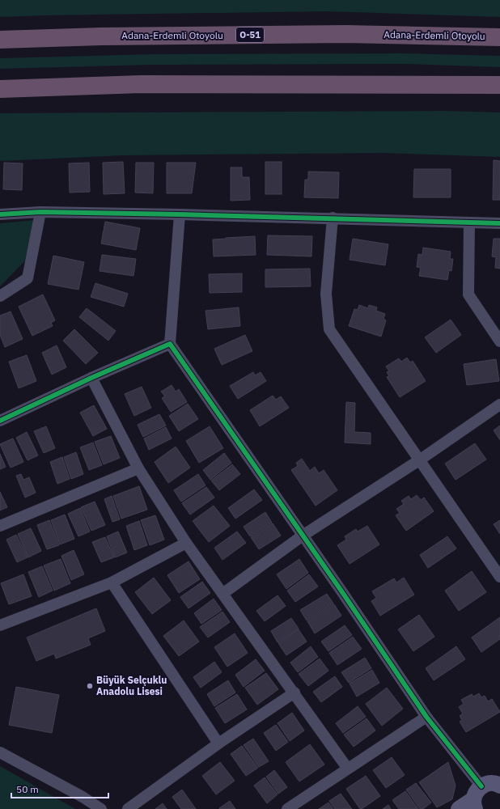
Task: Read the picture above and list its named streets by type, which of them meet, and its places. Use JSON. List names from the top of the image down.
{
  "streets": {
    "highway": ["O-51", "Adana-Erdemli Otoyolu"]
  },
  "places": ["Büyük Selçuklu Anadolu Lisesi"],
  "scale_bar": "50 m"
}
